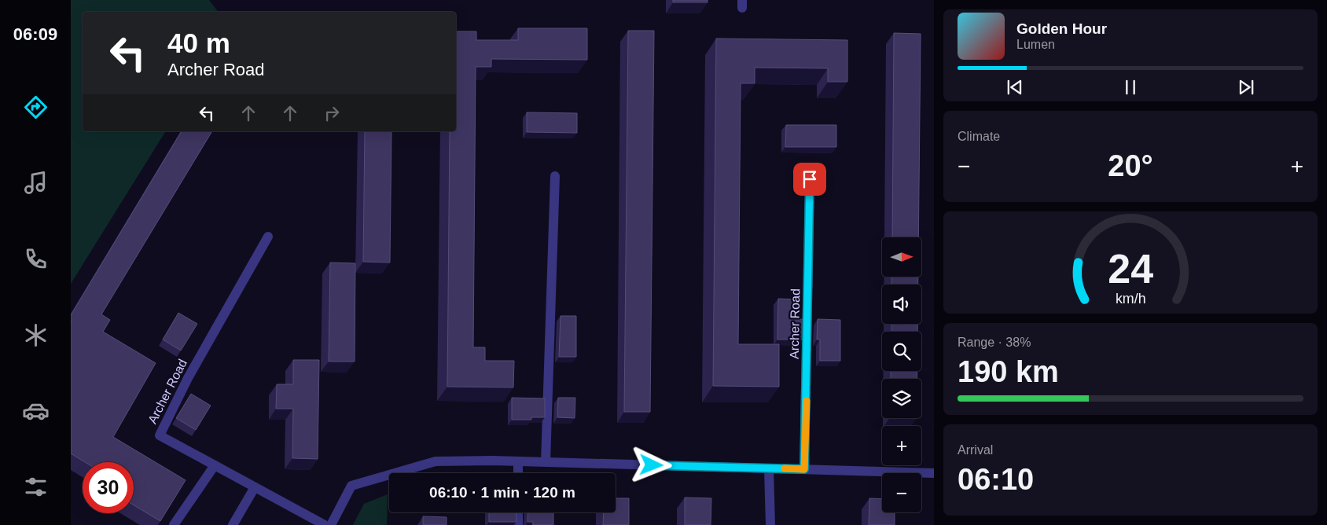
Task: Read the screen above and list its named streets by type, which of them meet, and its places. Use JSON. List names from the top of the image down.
{
  "streets": {
    "street": ["Archer Road"]
  },
  "north": "right",
  "page": {
    "tabs": "06:09",
    "turn": ["40 m", "Archer Road"],
    "song": ["Golden Hour", "Lumen"],
    "tile": [
      "Climate",
      ["Range · 38%", "190 km"],
      ["Arrival", "06:10"]
    ],
    "heat": ["−", "20°", "+"],
    "map_buttons": ["+", "−"],
    "limit": "30",
    "trip": "06:10 · 1 min · 120 m",
    "gauge": ["24", "km/h"]
  }
}
